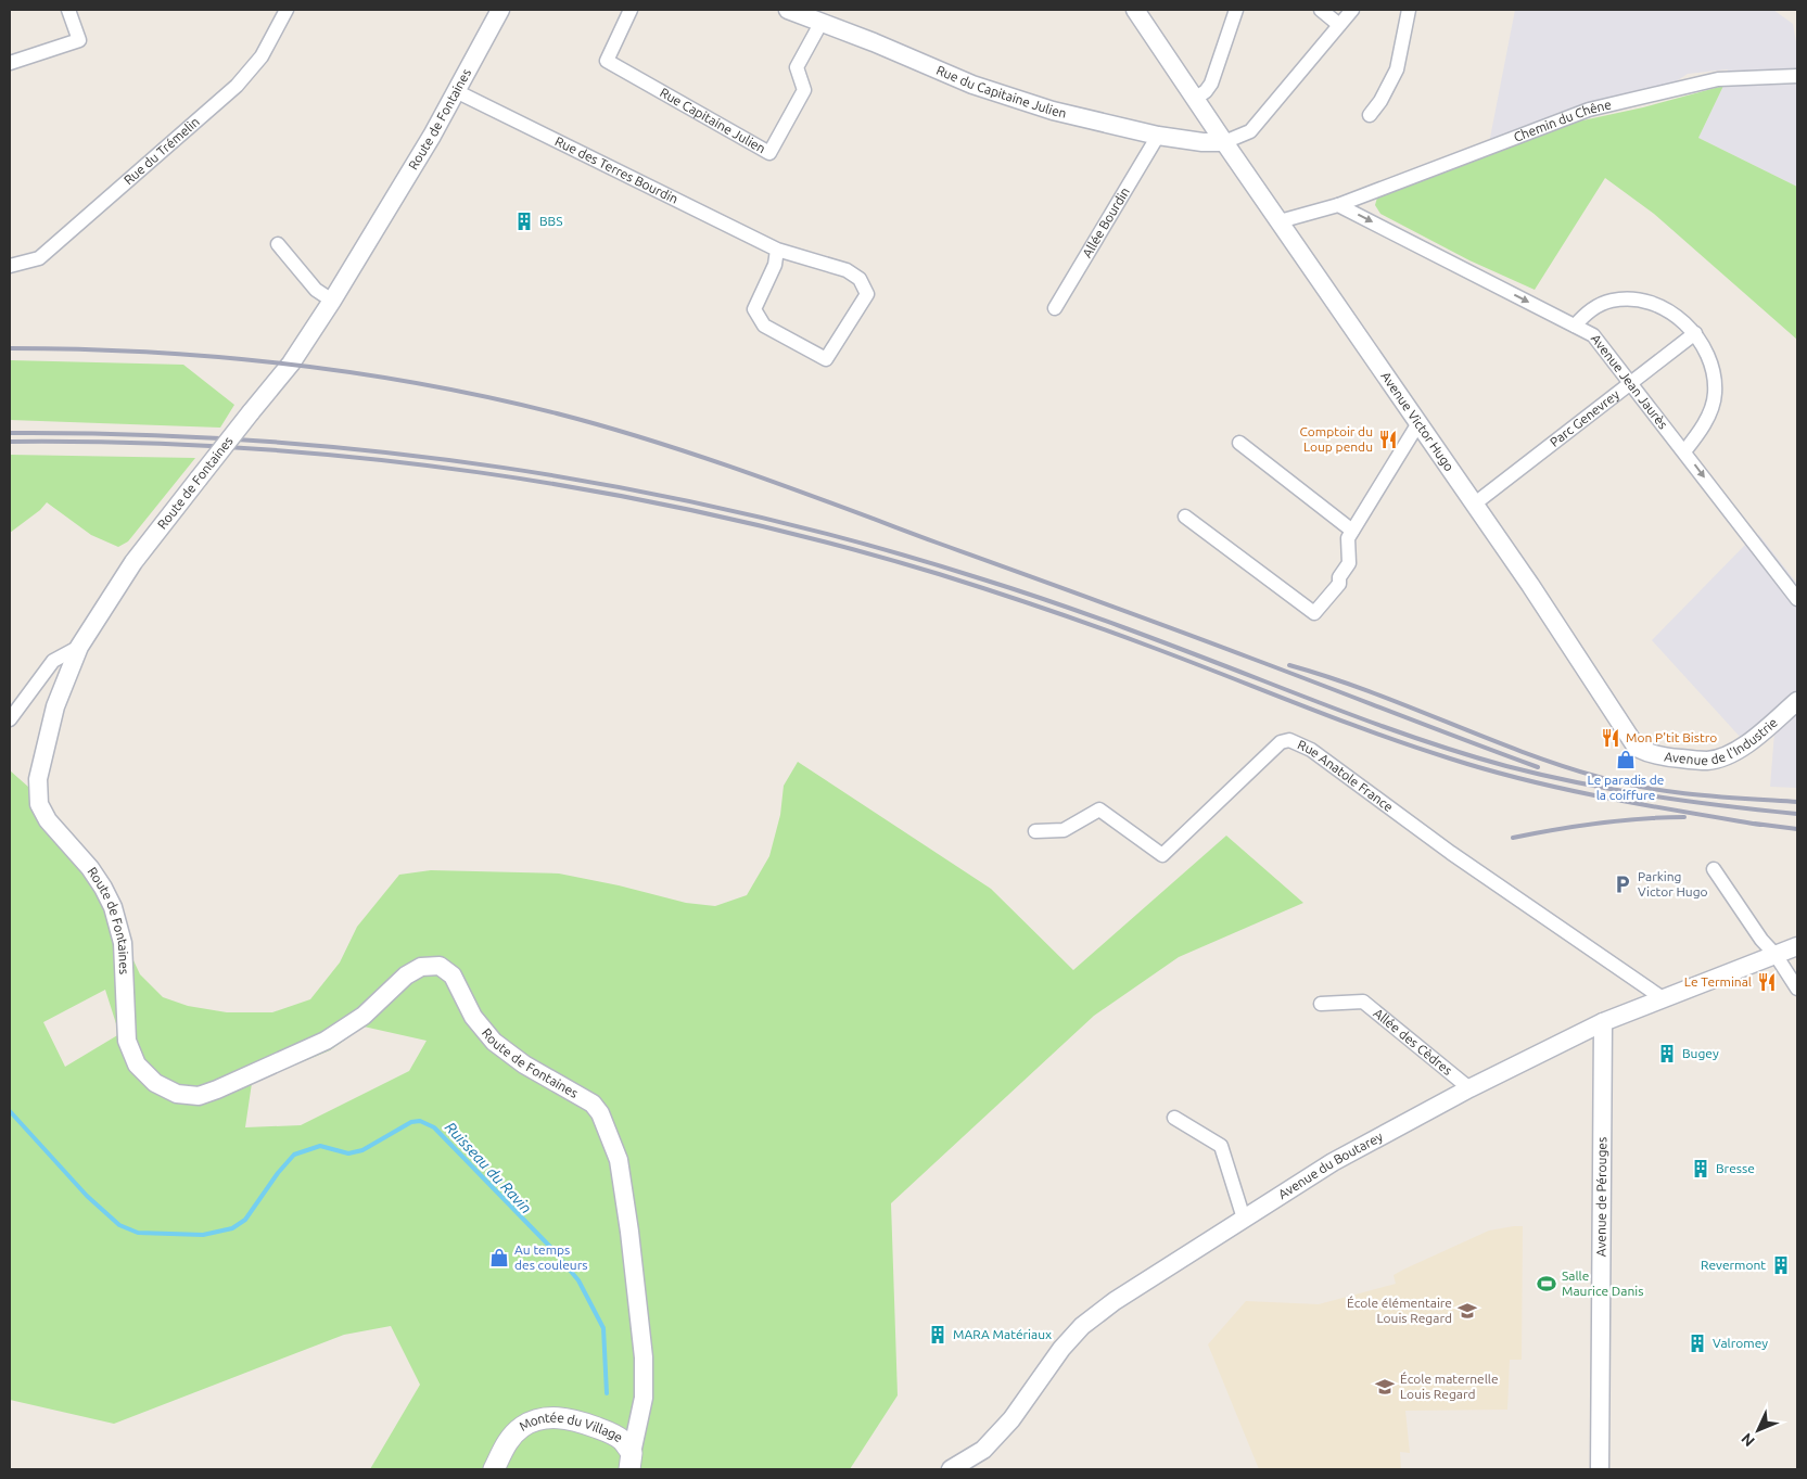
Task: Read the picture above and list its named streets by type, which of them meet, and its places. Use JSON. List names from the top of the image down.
{
  "streets": {
    "main road": ["Montée du Village"],
    "street": [
      "Rue du Capitaine Julien",
      "Route de Fontaines",
      "Rue Capitaine Julien",
      "Chemin du Chêne",
      "Rue du Trémelin",
      "Rue des Terres Bourdin",
      "Allée Bourdin",
      "Avenue Jean Jaurès",
      "Parc Genevrey",
      "Avenue Victor Hugo",
      "Avenue de l'Industrie",
      "Rue Anatole France",
      "Allée des Cèdres",
      "Avenue du Boutarey",
      "Avenue de Pérouges"
    ]
  },
  "crossings": [
    ["Rue du Capitaine Julien", "Rue Capitaine Julien"],
    ["Rue du Capitaine Julien", "Allée Bourdin"],
    ["Rue du Capitaine Julien", "Avenue Victor Hugo"],
    ["Route de Fontaines", "Rue des Terres Bourdin"],
    ["Route de Fontaines", "Montée du Village"],
    ["Chemin du Chêne", "Avenue Jean Jaurès"],
    ["Avenue Jean Jaurès", "Parc Genevrey"],
    ["Parc Genevrey", "Avenue Victor Hugo"],
    ["Avenue Victor Hugo", "Avenue de l'Industrie"],
    ["Rue Anatole France", "Avenue du Boutarey"],
    ["Allée des Cèdres", "Avenue du Boutarey"],
    ["Avenue du Boutarey", "Avenue de Pérouges"]
  ],
  "one_way": ["Avenue Jean Jaurès"],
  "water": ["Ruisseau du Ravin"],
  "places": {
    "building": [
      "BBS",
      "Bugey",
      "Bresse",
      "Revermont",
      "MARA Matériaux",
      "Valromey"
    ],
    "restaurant": ["Comptoir du Loup pendu", "Mon P'tit Bistro", "Le Terminal"],
    "shop": ["Le paradis de la coiffure", "Au temps des couleurs"],
    "parking": ["Parking Victor Hugo"],
    "sports": ["Salle Maurice Danis"],
    "school or university": ["École élémentaire Louis Regard", "École maternelle Louis Regard"]
  },
  "north": "bottom left"
}
